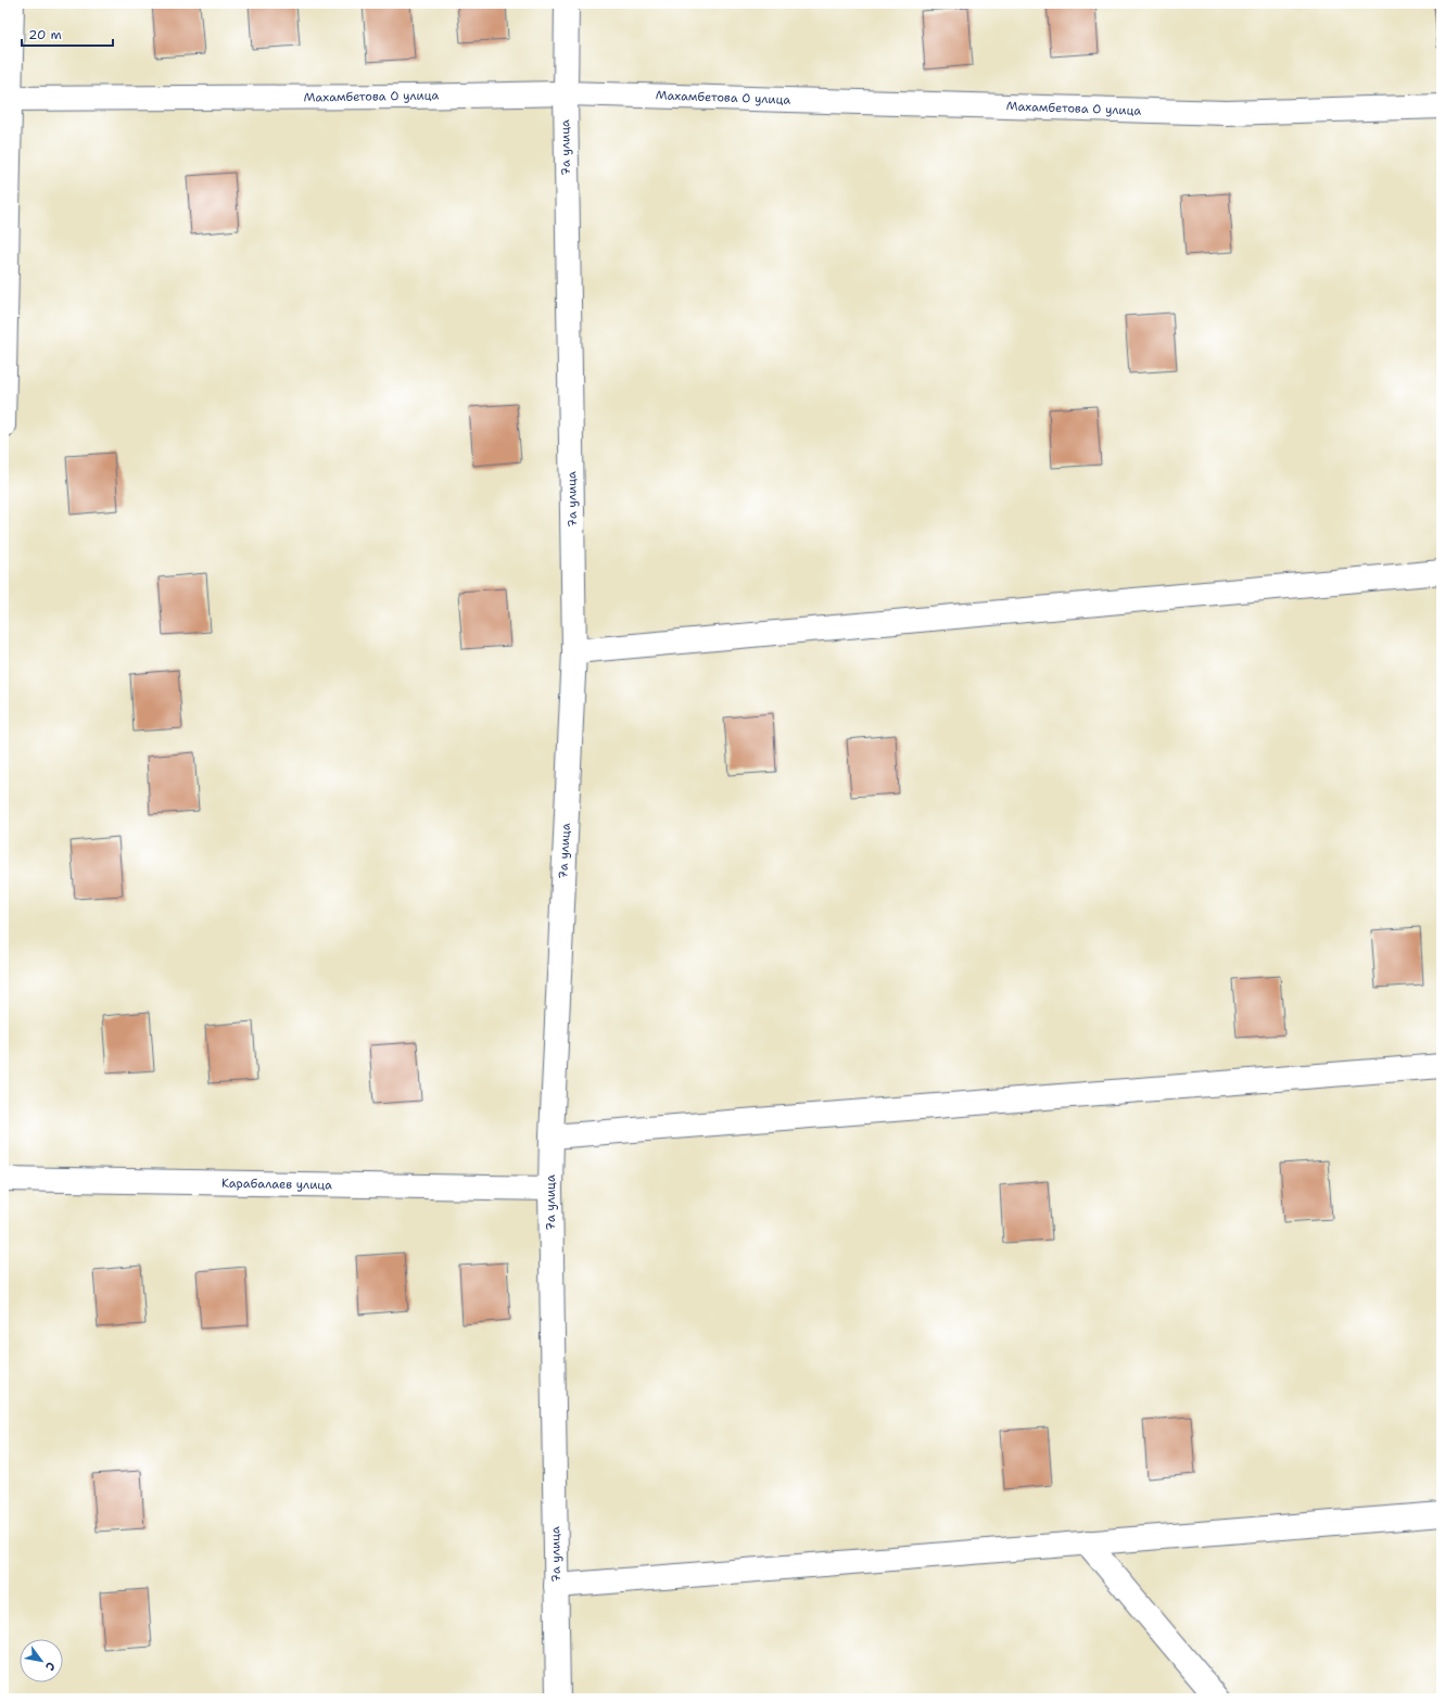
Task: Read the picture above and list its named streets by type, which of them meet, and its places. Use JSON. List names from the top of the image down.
{
  "streets": {
    "street": ["Махамбетова О улица", "7а улица", "Карабалаев улица"]
  },
  "crossings": [
    ["Махамбетова О улица", "7а улица"],
    ["7а улица", "Карабалаев улица"]
  ],
  "scale_bar": "20 m",
  "north": "bottom right"
}
